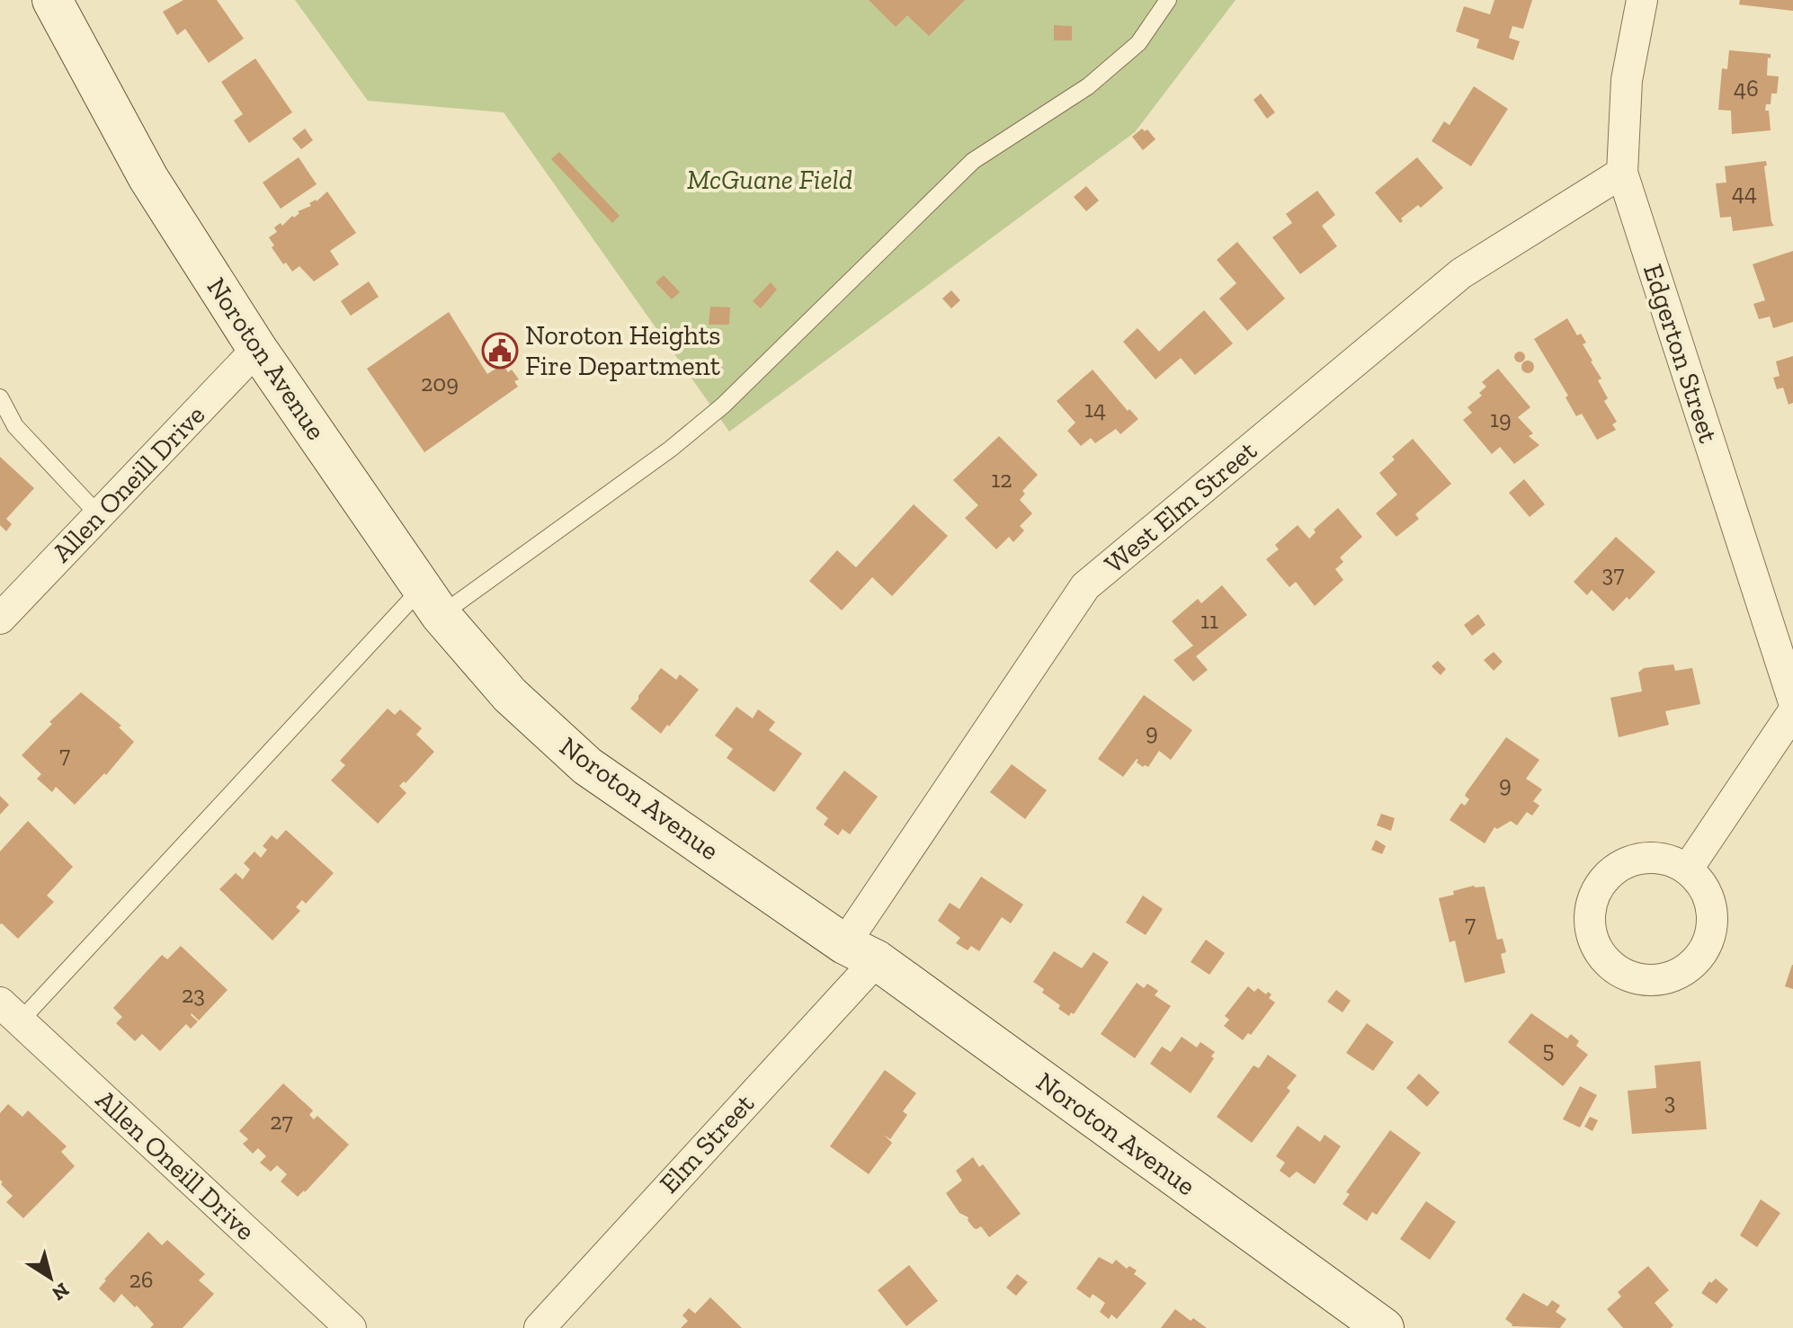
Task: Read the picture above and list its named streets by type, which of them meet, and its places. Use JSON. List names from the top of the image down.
{
  "streets": {
    "main road": ["Noroton Avenue"],
    "street": [
      "Edgerton Street",
      "Allen Oneill Drive",
      "West Elm Street",
      "Elm Street"
    ]
  },
  "crossings": [
    ["Edgerton Street", "West Elm Street"],
    ["Noroton Avenue", "Allen Oneill Drive"],
    ["Noroton Avenue", "West Elm Street"],
    ["Noroton Avenue", "Elm Street"],
    ["West Elm Street", "Elm Street"]
  ],
  "parks": ["McGuane Field"],
  "places": {
    "public building": ["Noroton Heights Fire Department"]
  },
  "house_numbers": [
    "46",
    "44",
    "209",
    "14",
    "19",
    "12",
    "37",
    "11",
    "9",
    "7",
    "9",
    "7",
    "23",
    "5",
    "3",
    "27",
    "26"
  ],
  "north": "bottom right"
}
